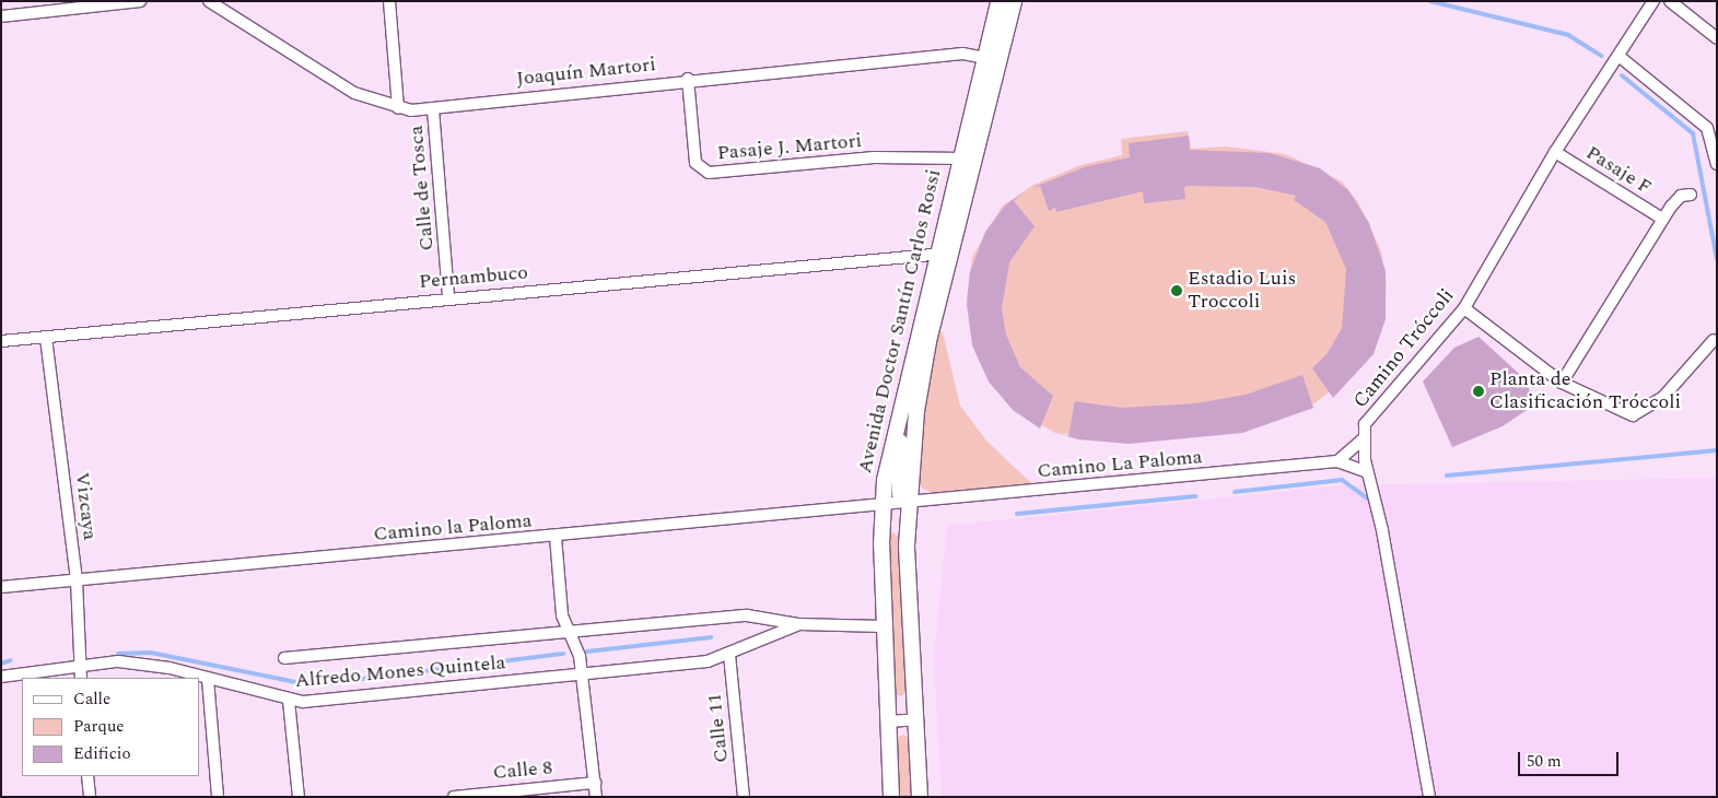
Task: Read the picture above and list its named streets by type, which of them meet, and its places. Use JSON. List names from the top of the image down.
{
  "streets": {
    "street": [
      "Joaquín Martori",
      "Pasaje J. Martori",
      "Pasaje F",
      "Calle de Tosca",
      "Pernambuco",
      "Avenida Doctor Santín Carlos Rossi",
      "Camino Tróccoli",
      "Camino La Paloma",
      "Vizcaya",
      "Camino la Paloma",
      "Alfredo Mones Quintela",
      "Calle 11",
      "Calle 8"
    ]
  },
  "crossings": [
    ["Joaquín Martori", "Pasaje J. Martori"],
    ["Joaquín Martori", "Calle de Tosca"],
    ["Joaquín Martori", "Avenida Doctor Santín Carlos Rossi"],
    ["Pasaje J. Martori", "Avenida Doctor Santín Carlos Rossi"],
    ["Pasaje F", "Camino Tróccoli"],
    ["Calle de Tosca", "Pernambuco"],
    ["Pernambuco", "Avenida Doctor Santín Carlos Rossi"],
    ["Pernambuco", "Vizcaya"],
    ["Avenida Doctor Santín Carlos Rossi", "Camino La Paloma"],
    ["Avenida Doctor Santín Carlos Rossi", "Camino la Paloma"],
    ["Avenida Doctor Santín Carlos Rossi", "Alfredo Mones Quintela"],
    ["Camino Tróccoli", "Camino La Paloma"],
    ["Camino La Paloma", "Camino la Paloma"],
    ["Vizcaya", "Camino la Paloma"],
    ["Vizcaya", "Alfredo Mones Quintela"],
    ["Alfredo Mones Quintela", "Calle 11"]
  ],
  "places": ["Estadio Luis Troccoli", "Planta de Clasificación Tróccoli"],
  "legend": ["Calle", "Parque", "Edificio"],
  "scale_bar": "50 m"
}
